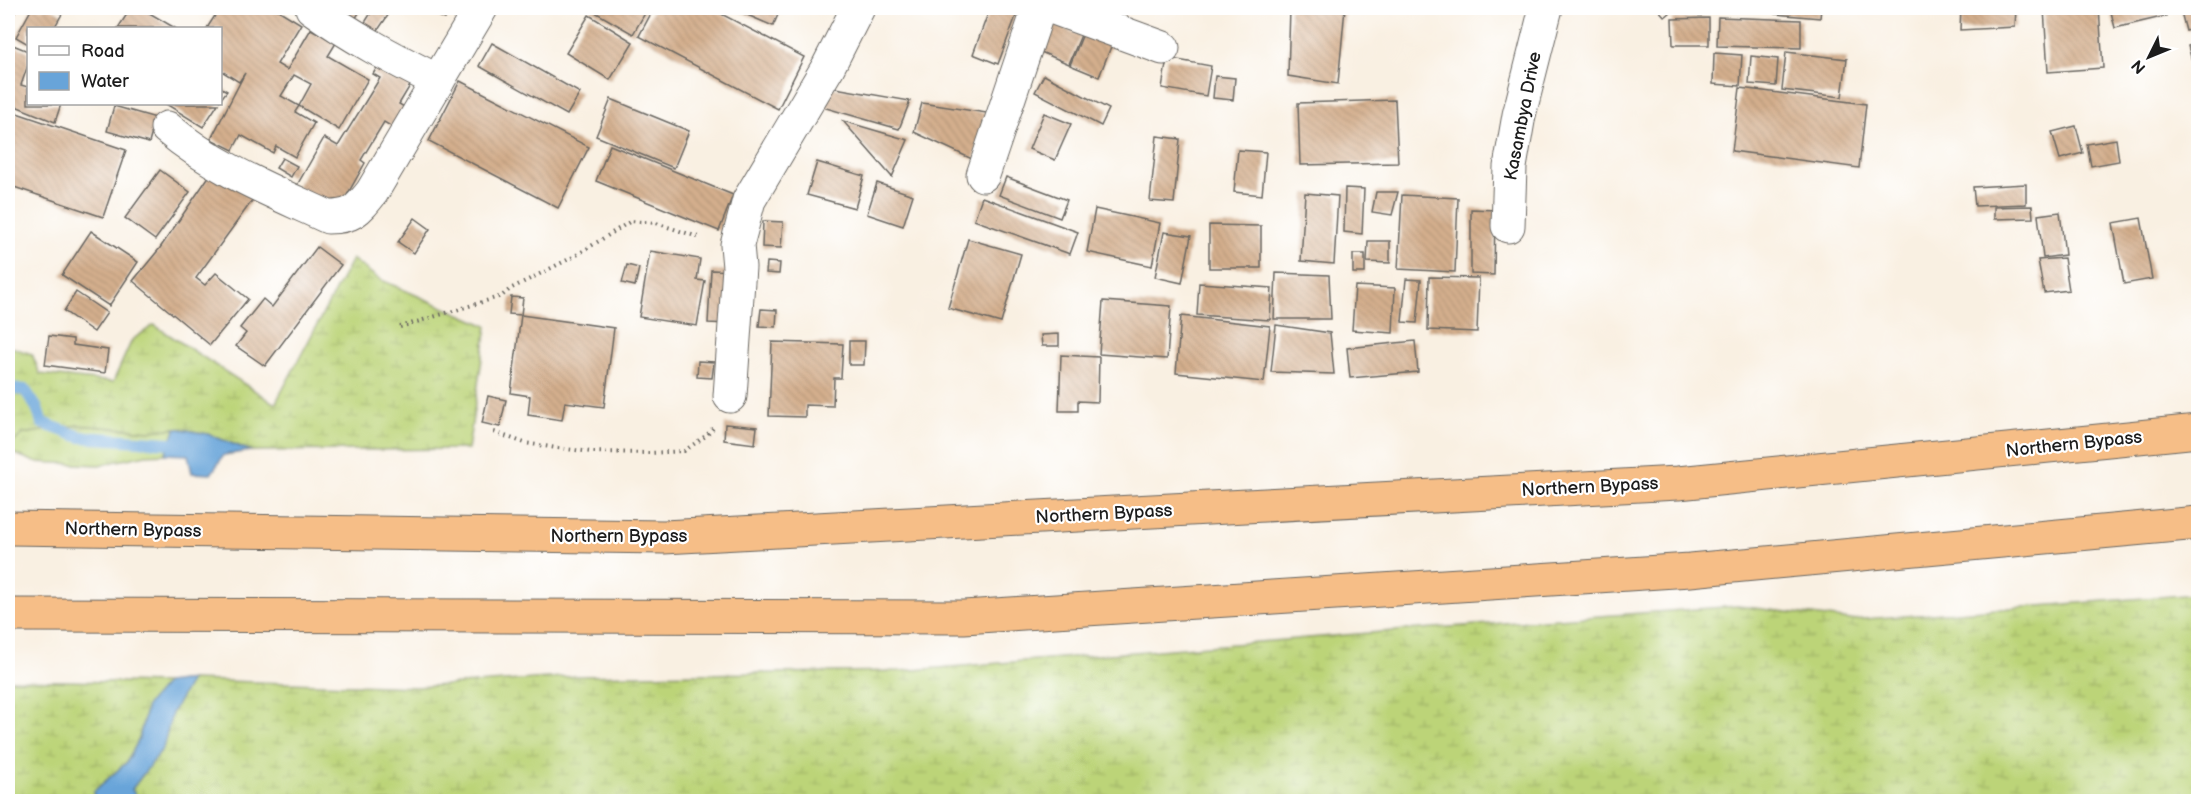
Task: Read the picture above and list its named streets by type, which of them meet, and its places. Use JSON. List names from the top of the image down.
{
  "streets": {
    "highway": ["Northern Bypass"],
    "street": ["Kasambya Drive"]
  },
  "legend": ["Road", "Water"],
  "north": "bottom left"
}
